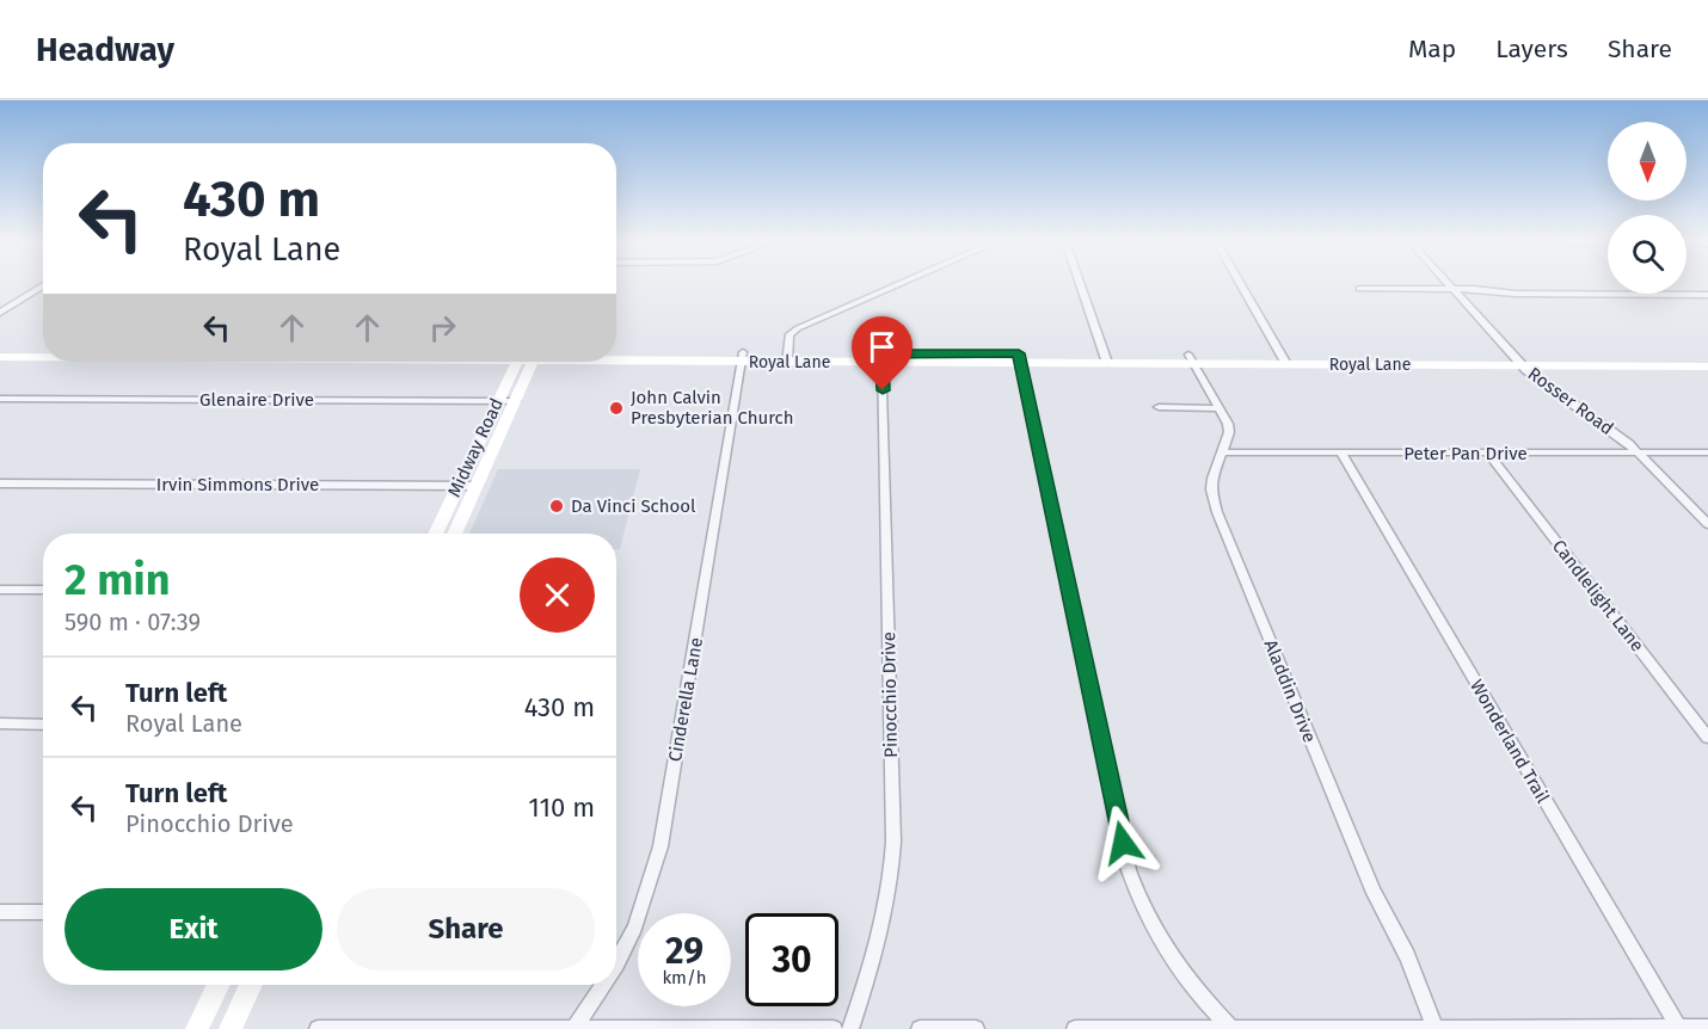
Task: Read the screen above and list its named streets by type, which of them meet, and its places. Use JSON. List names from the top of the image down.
{
  "streets": {
    "main road": ["Royal Lane", "Midway Road"],
    "street": [
      "Glenaire Drive",
      "Rosser Road",
      "Peter Pan Drive",
      "Irvin Simmons Drive",
      "Candlelight Lane",
      "Aladdin Drive",
      "Pinocchio Drive",
      "Cinderella Lane",
      "Wonderland Trail"
    ]
  },
  "crossings": [
    ["Royal Lane", "Rosser Road"],
    ["Royal Lane", "Aladdin Drive"],
    ["Royal Lane", "Pinocchio Drive"],
    ["Royal Lane", "Cinderella Lane"],
    ["Glenaire Drive", "Midway Road"],
    ["Rosser Road", "Peter Pan Drive"],
    ["Midway Road", "Irvin Simmons Drive"],
    ["Peter Pan Drive", "Candlelight Lane"],
    ["Peter Pan Drive", "Aladdin Drive"],
    ["Peter Pan Drive", "Wonderland Trail"]
  ],
  "places": ["John Calvin Presbyterian Church", "Da Vinci School"],
  "north": "bottom",
  "page": {
    "header": "Headway",
    "nav": ["Map", "Layers", "Share"],
    "turn": ["430 m", "Royal Lane"],
    "heading": ["2 min", "590 m · 07:39"],
    "list": [
      {
        "name": "Turn left",
        "note": "Royal Lane",
        "value": "430 m"
      },
      {
        "name": "Turn left",
        "note": "Pinocchio Drive",
        "value": "110 m"
      }
    ],
    "buttons": ["Exit", "Share"],
    "speed": "29 km/h",
    "limit": "30"
  }
}
